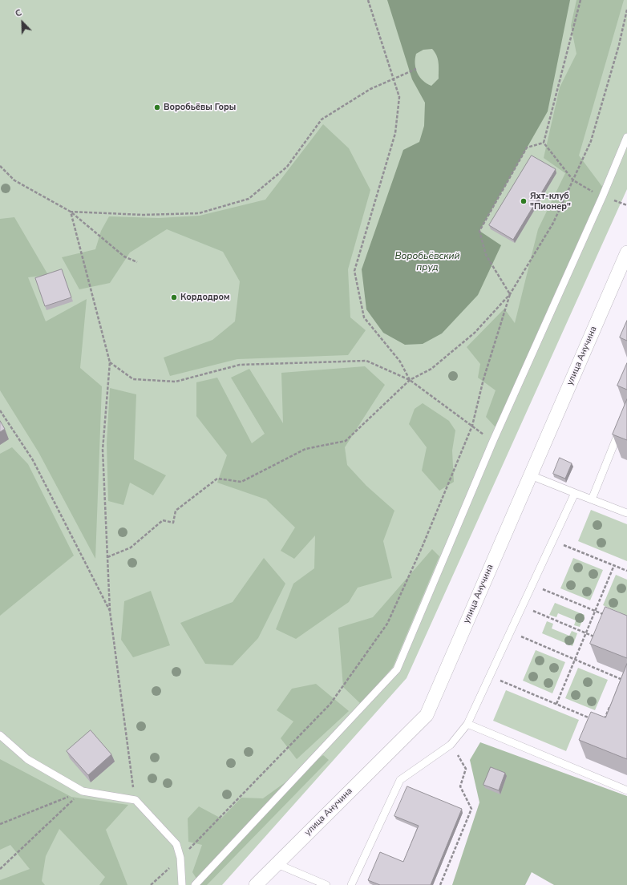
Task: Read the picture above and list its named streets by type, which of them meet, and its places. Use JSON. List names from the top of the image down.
{
  "streets": {
    "street": ["улица Анучина"]
  },
  "water": ["Воробьёвский пруд"],
  "places": ["Воробьёвы Горы", "Яхт-клуб \"Пионер\"", "Кордодром"],
  "north": "top left"
}
